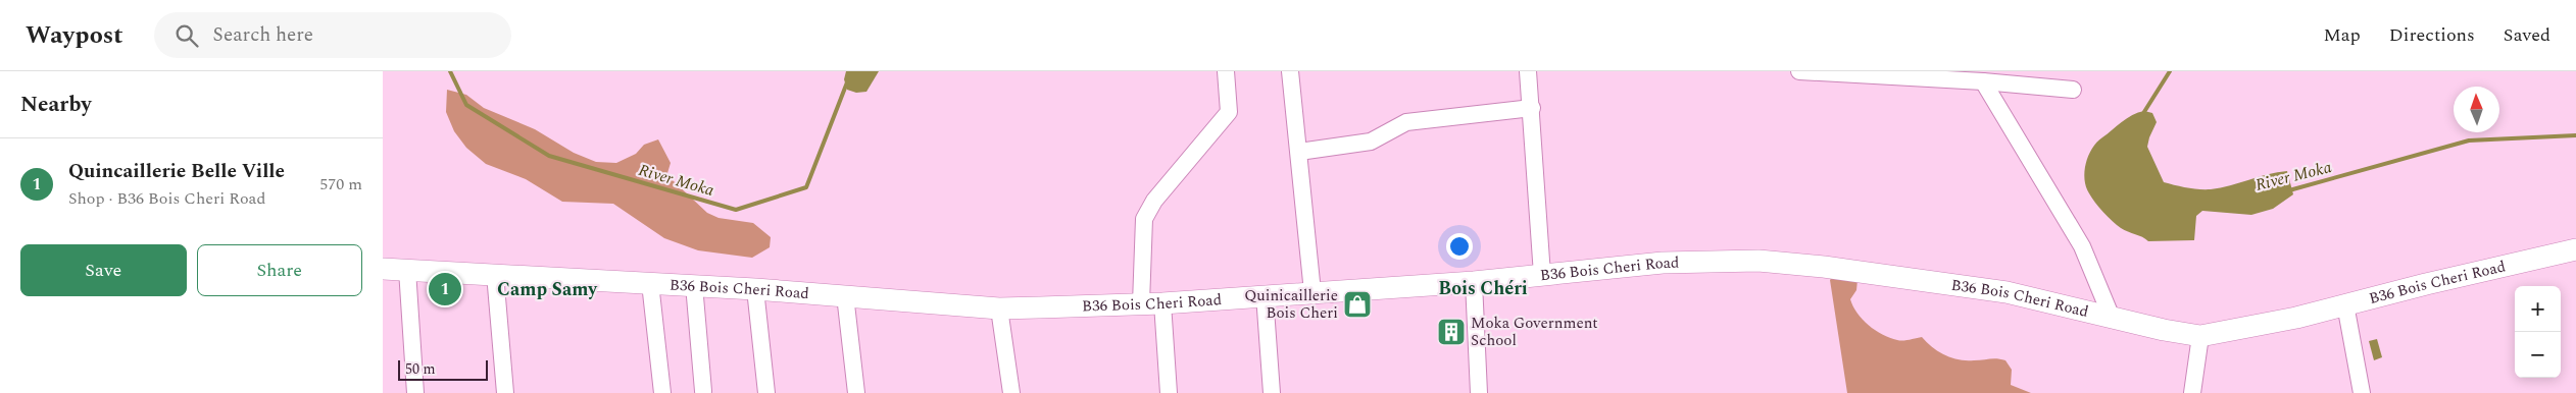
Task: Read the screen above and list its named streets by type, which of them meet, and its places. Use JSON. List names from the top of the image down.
{
  "streets": {
    "main road": ["B36 Bois Cheri Road"]
  },
  "districts": ["Bois Chéri", "Camp Samy"],
  "water": ["River Moka"],
  "places": {
    "shop": ["Quinicaillerie Bois Cheri"],
    "building": ["Moka Government School"]
  },
  "scale_bar": "50 m",
  "north": "top",
  "page": {
    "header": "Waypost",
    "search": "Search here",
    "nav": ["Map", "Directions", "Saved"],
    "heading": "Nearby",
    "list": [
      {
        "mark": "1",
        "name": "Quincaillerie Belle Ville",
        "note": "Shop · B36 Bois Cheri Road",
        "value": "570 m"
      }
    ],
    "buttons": ["Save", "Share"],
    "pins": "1",
    "map_buttons": ["+", "−"],
    "scale": "50 m"
  }
}
